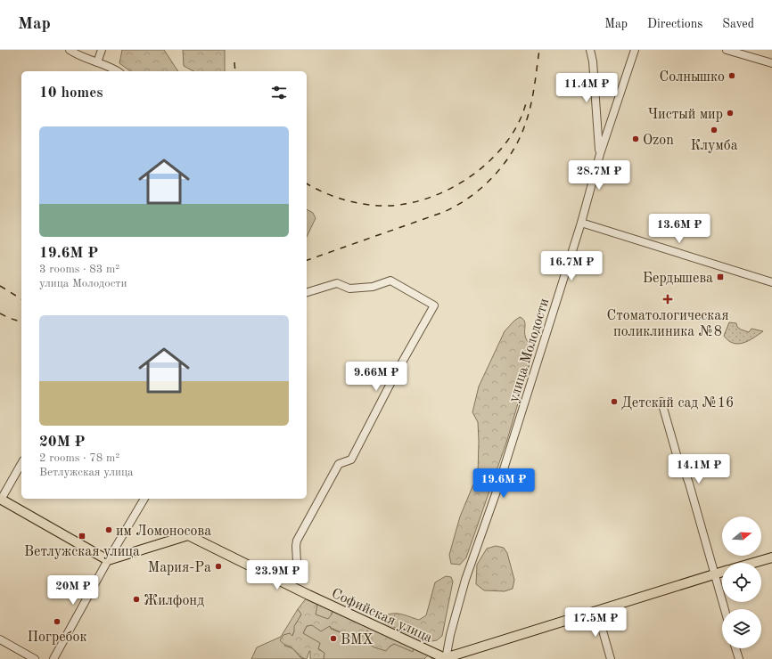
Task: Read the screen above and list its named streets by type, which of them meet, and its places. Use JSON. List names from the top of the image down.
{
  "streets": {
    "main road": ["Софийская улица"],
    "street": ["улица Молодости"]
  },
  "crossings": [
    ["улица Молодости", "Софийская улица"]
  ],
  "places": {
    "other": [
      "Солнышко",
      "Чистый мир",
      "Клумба",
      "Ozon",
      "Детский сад №16",
      "им Ломоносова",
      "Мария-Ра",
      "Жилфонд",
      "Погребок",
      "BMX"
    ],
    "transit": ["Бердышева", "Ветлужская улица"],
    "health": ["Стоматологическая поликлиника №8"]
  },
  "north": "right",
  "page": {
    "header": "Map",
    "nav": ["Map", "Directions", "Saved"],
    "heading": "10 homes",
    "price": [
      "11.4M ₽",
      "28.7M ₽",
      "13.6M ₽",
      "16.7M ₽",
      "9.66M ₽",
      "14.1M ₽",
      "19.6M ₽",
      "23.9M ₽",
      "20M ₽",
      "17.5M ₽"
    ],
    "list": [
      {
        "name": "19.6M ₽",
        "note": "3 rooms · 83 m² · улица Молодости"
      },
      {
        "name": "20M ₽",
        "note": "2 rooms · 78 m² · Ветлужская улица"
      }
    ]
  }
}
